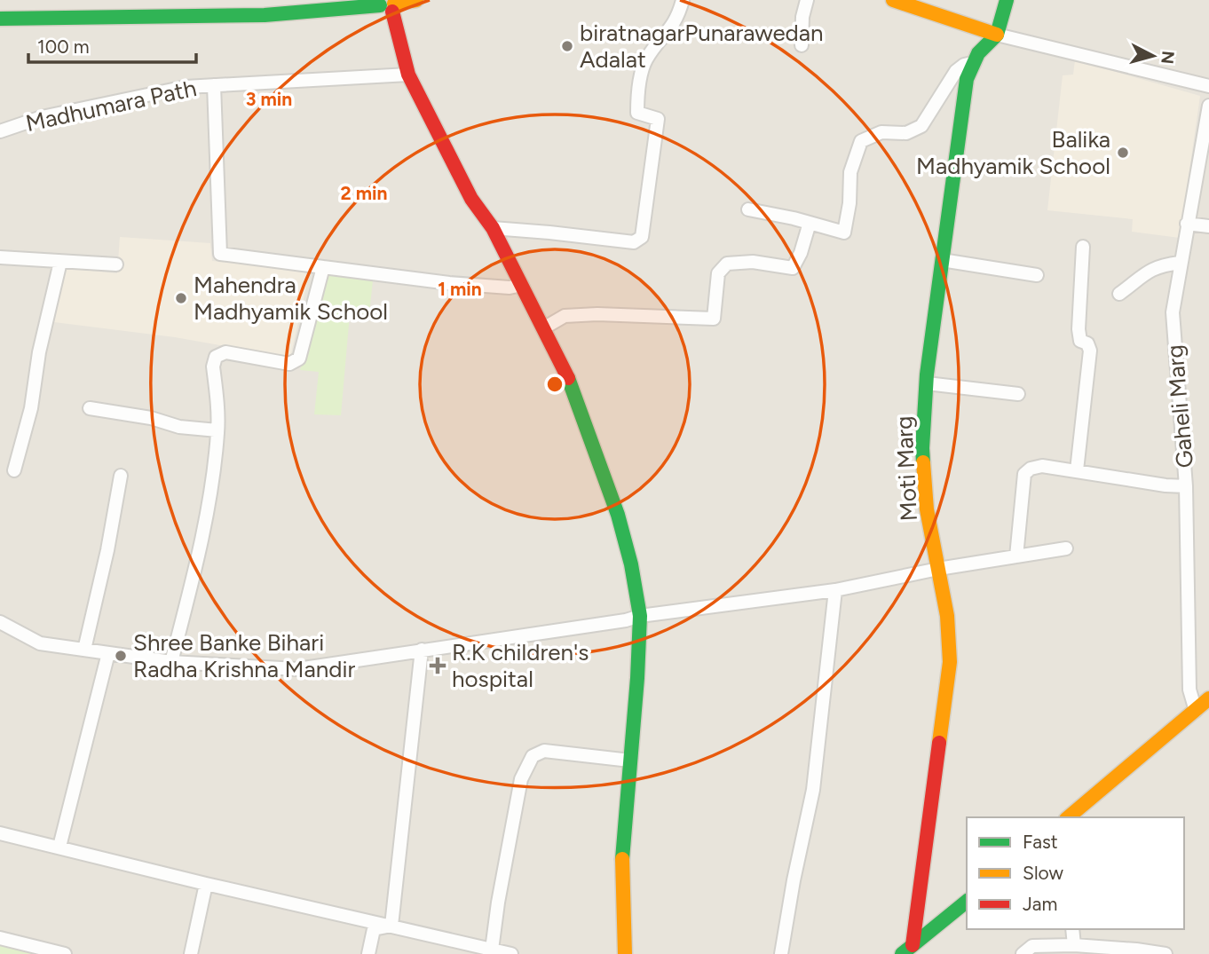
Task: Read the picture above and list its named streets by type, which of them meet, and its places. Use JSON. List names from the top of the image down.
{
  "streets": {
    "main road": ["Moti Marg"],
    "street": ["Madhumara Path", "Gaheli Marg"]
  },
  "places": {
    "other": [
      "biratnagarPunarawedan Adalat",
      "Balika Madhyamik School",
      "Mahendra Madhyamik School",
      "Shree Banke Bihari Radha Krishna Mandir"
    ],
    "health": ["R.K children's hospital"]
  },
  "legend": ["Fast", "Slow", "Jam"],
  "scale_bar": "100 m",
  "north": "right",
  "rings": ["3 min", "2 min", "1 min"]
}
